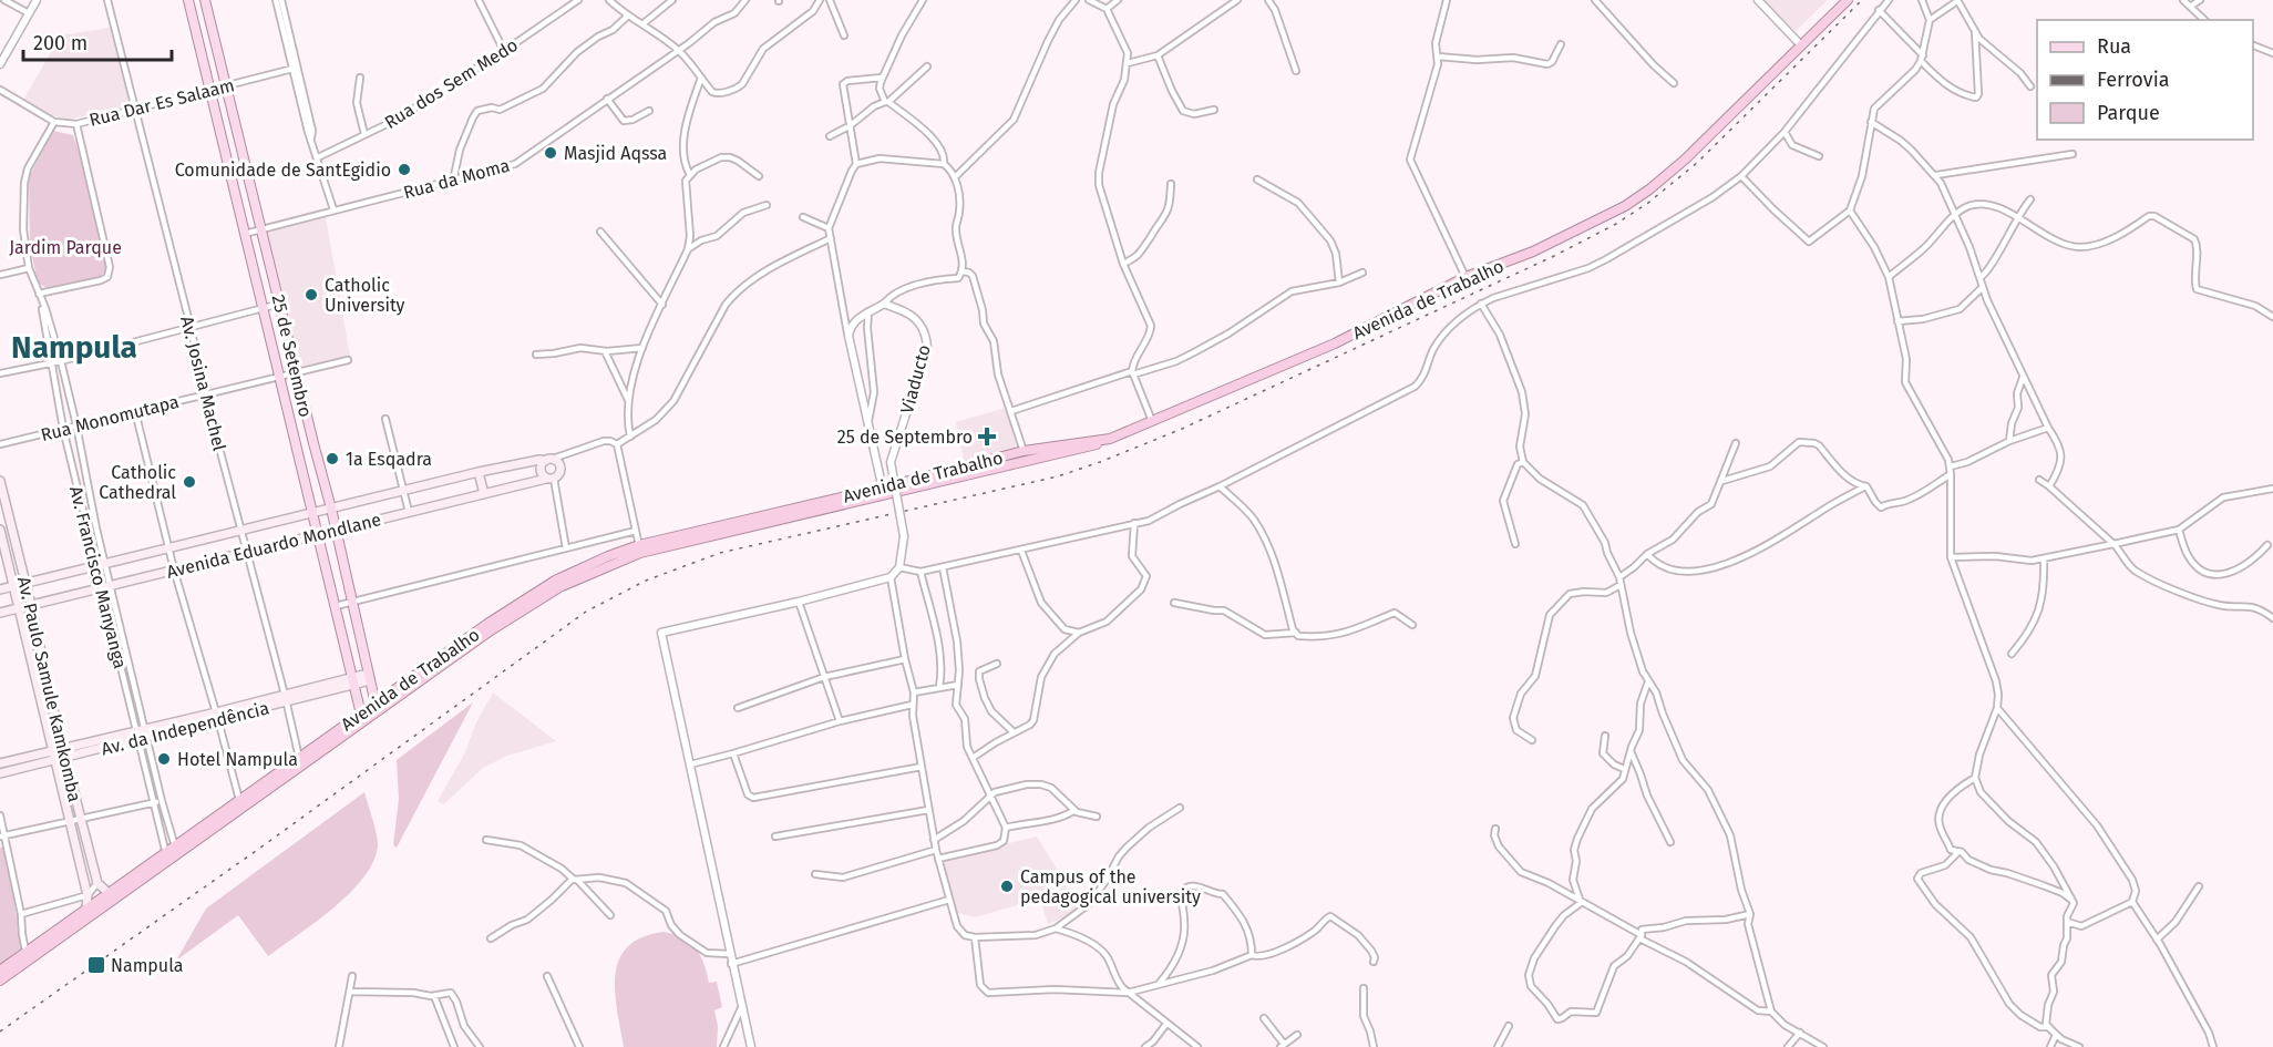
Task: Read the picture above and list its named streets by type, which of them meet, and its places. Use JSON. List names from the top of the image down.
{
  "streets": {
    "highway": ["Avenida de Trabalho"],
    "main road": [
      "25 de Setembro",
      "Avenida Eduardo Mondlane",
      "Av. Paulo Samule Kamkomba",
      "Av. da Independência"
    ],
    "street": [
      "Rua dos Sem Medo",
      "Rua Dar Es Salaam",
      "Rua da Moma",
      "Viaducto",
      "Av. Josina Machel",
      "Rua Monomutapa",
      "Av. Francisco Manyanga"
    ]
  },
  "crossings": [
    ["Rua Dar Es Salaam", "25 de Setembro"],
    ["Rua Dar Es Salaam", "Av. Josina Machel"],
    ["Rua Dar Es Salaam", "Av. Francisco Manyanga"],
    ["Rua da Moma", "25 de Setembro"],
    ["Avenida de Trabalho", "25 de Setembro"],
    ["Avenida de Trabalho", "Av. Josina Machel"],
    ["Avenida de Trabalho", "Av. Francisco Manyanga"],
    ["Avenida de Trabalho", "Av. Paulo Samule Kamkomba"],
    ["25 de Setembro", "Rua Monomutapa"],
    ["25 de Setembro", "Avenida Eduardo Mondlane"],
    ["25 de Setembro", "Av. da Independência"],
    ["Av. Josina Machel", "Rua Monomutapa"],
    ["Av. Josina Machel", "Avenida Eduardo Mondlane"],
    ["Av. Josina Machel", "Av. da Independência"],
    ["Rua Monomutapa", "Av. Francisco Manyanga"],
    ["Avenida Eduardo Mondlane", "Av. Francisco Manyanga"],
    ["Avenida Eduardo Mondlane", "Av. Paulo Samule Kamkomba"],
    ["Av. Francisco Manyanga", "Av. da Independência"],
    ["Av. Paulo Samule Kamkomba", "Av. da Independência"]
  ],
  "districts": ["Nampula"],
  "parks": ["Jardim Parque"],
  "places": {
    "other": [
      "Masjid Aqssa",
      "Comunidade de SantEgidio",
      "Catholic University",
      "1a Esqadra",
      "Catholic Cathedral",
      "Hotel Nampula",
      "Campus of the pedagogical university"
    ],
    "health": ["25 de Septembro"],
    "transit": ["Nampula"]
  },
  "legend": ["Rua", "Ferrovia", "Parque"],
  "scale_bar": "200 m"
}
